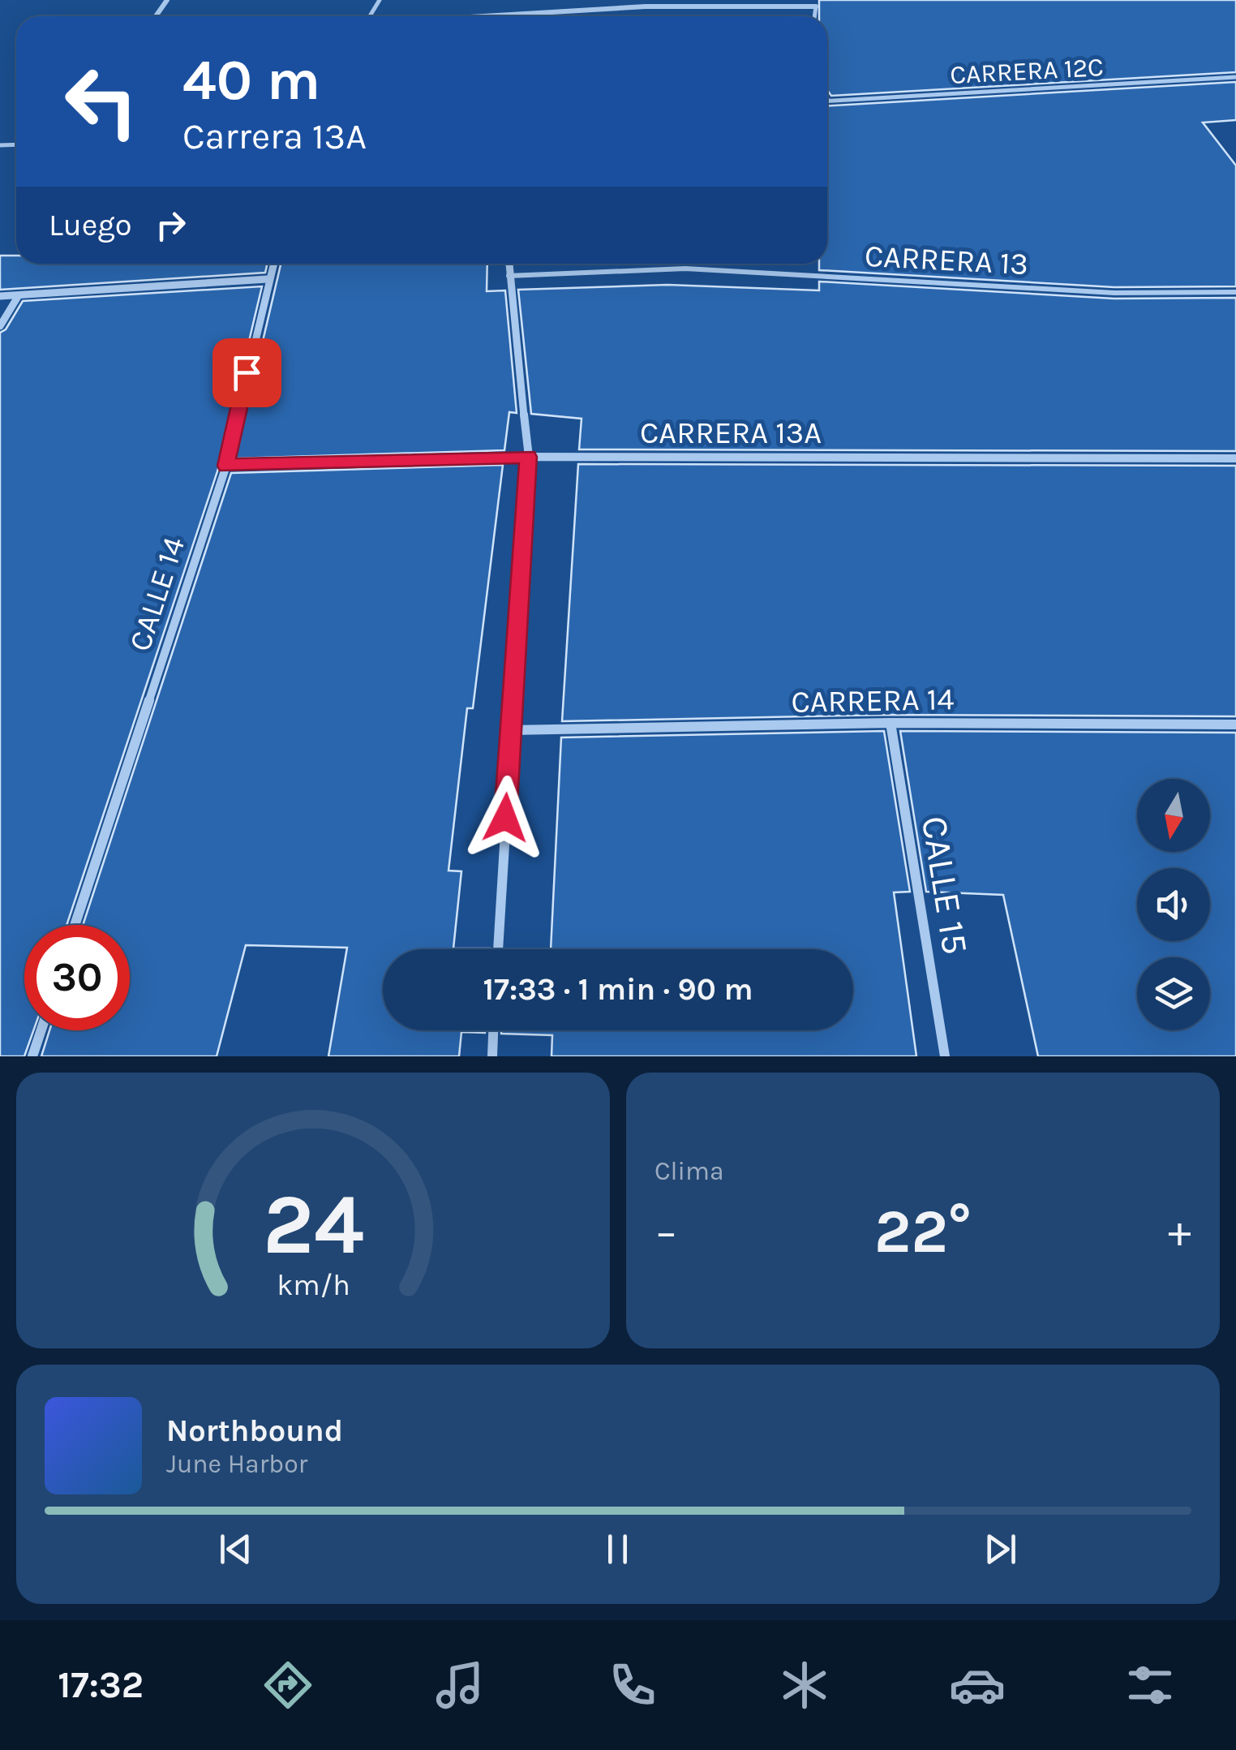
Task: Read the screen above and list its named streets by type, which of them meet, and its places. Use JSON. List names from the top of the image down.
{
  "streets": {
    "street": [
      "CARRERA 13A",
      "CALLE 14",
      "CARRERA 14",
      "CALLE 15"
    ],
    "lane": ["CARRERA 12C", "CARRERA 13"]
  },
  "crossings": [
    ["CARRERA 13A", "CALLE 14"],
    ["CARRERA 14", "CALLE 15"]
  ],
  "north": "bottom",
  "page": {
    "turn": ["40 m", "Carrera 13A"],
    "then": "Luego",
    "limit": "30",
    "trip": "17:33 · 1 min · 90 m",
    "tile": "Clima",
    "heat": ["−", "22°", "+"],
    "song": ["Northbound", "June Harbor"],
    "tabs": "17:32",
    "gauge": ["24", "km/h"]
  }
}
